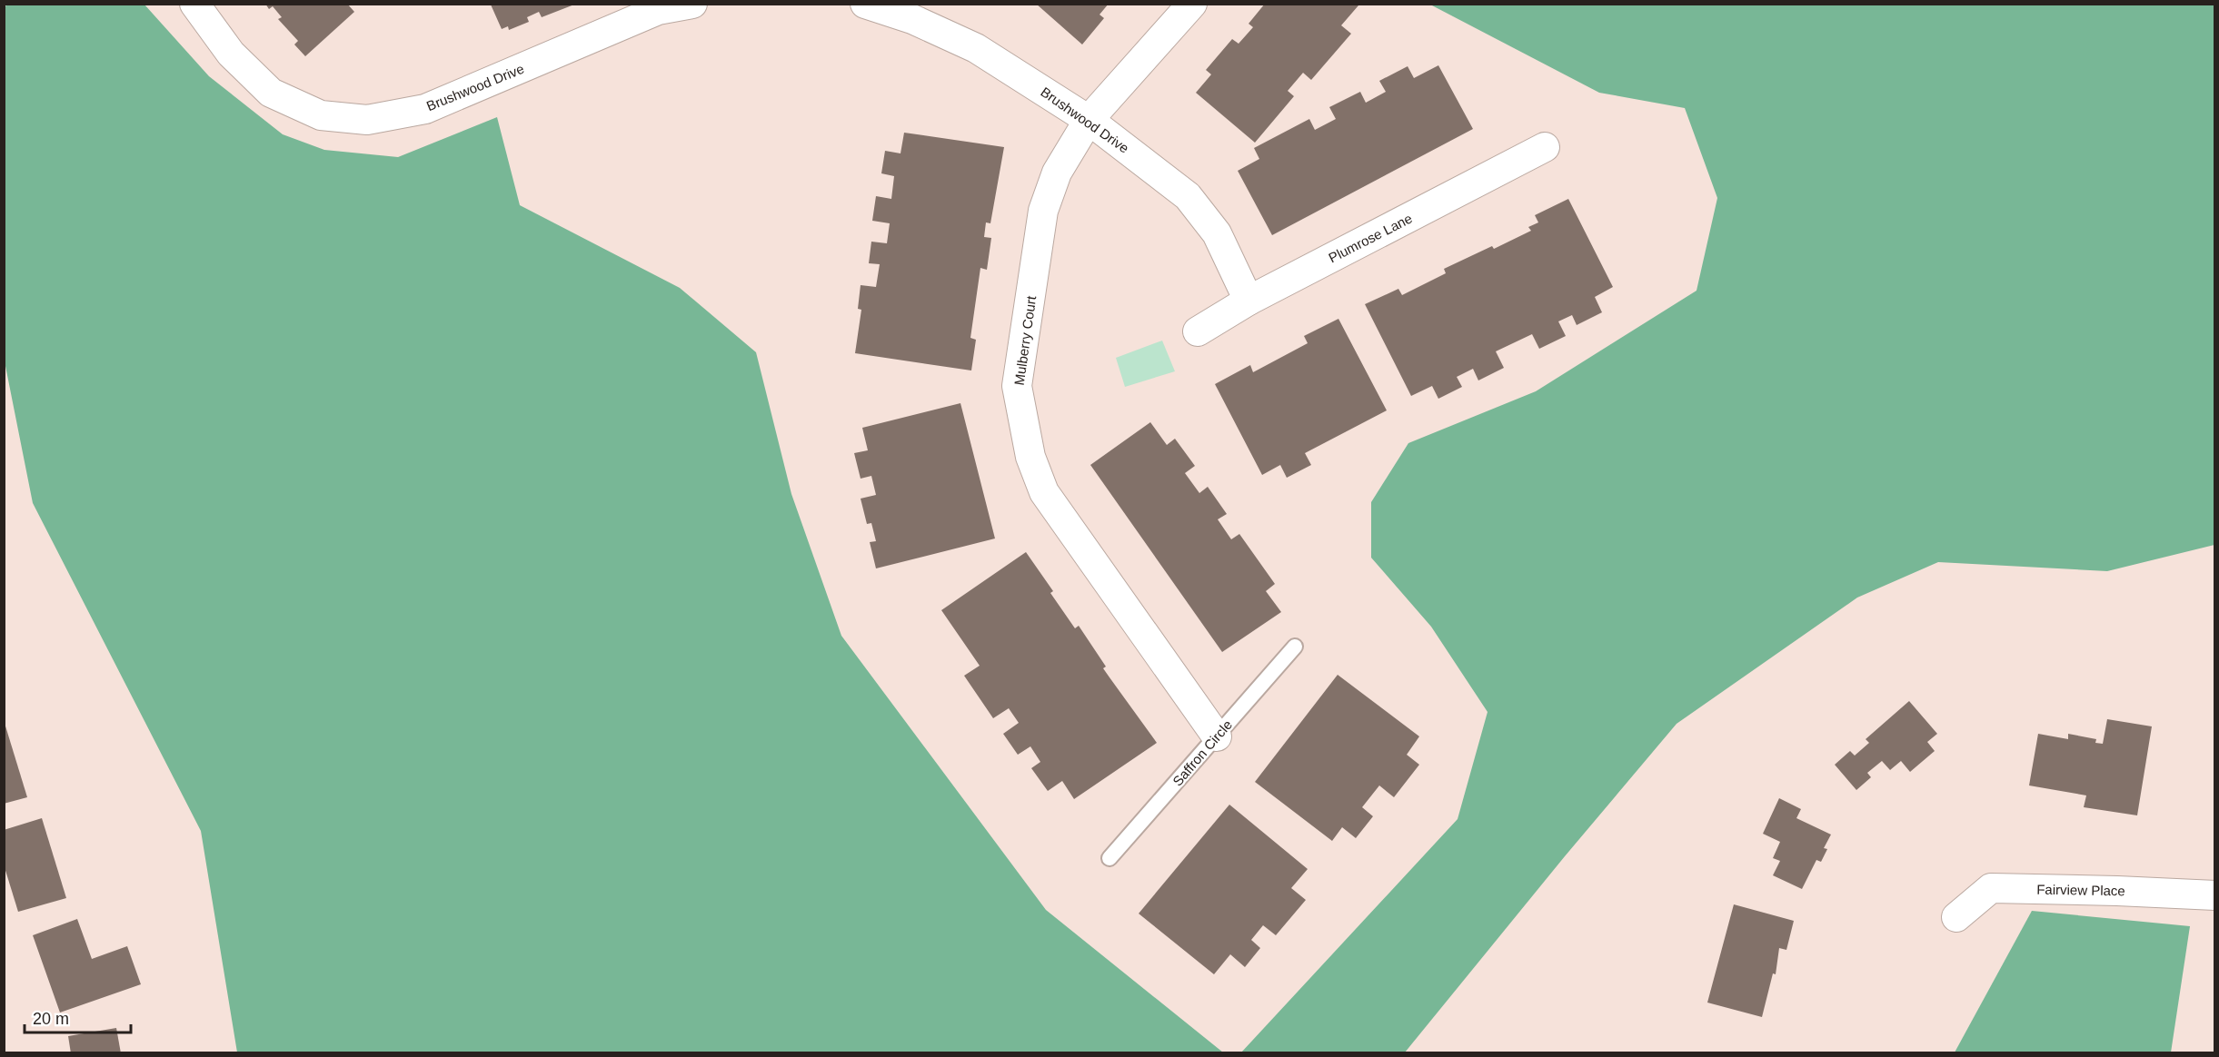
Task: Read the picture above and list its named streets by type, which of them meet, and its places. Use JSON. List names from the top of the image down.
{
  "streets": {
    "street": [
      "Brushwood Drive",
      "Plumrose Lane",
      "Mulberry Court",
      "Fairview Place"
    ],
    "lane": ["Saffron Circle"]
  },
  "crossings": [
    ["Brushwood Drive", "Plumrose Lane"],
    ["Brushwood Drive", "Mulberry Court"],
    ["Mulberry Court", "Saffron Circle"]
  ],
  "scale_bar": "20 m"
}
